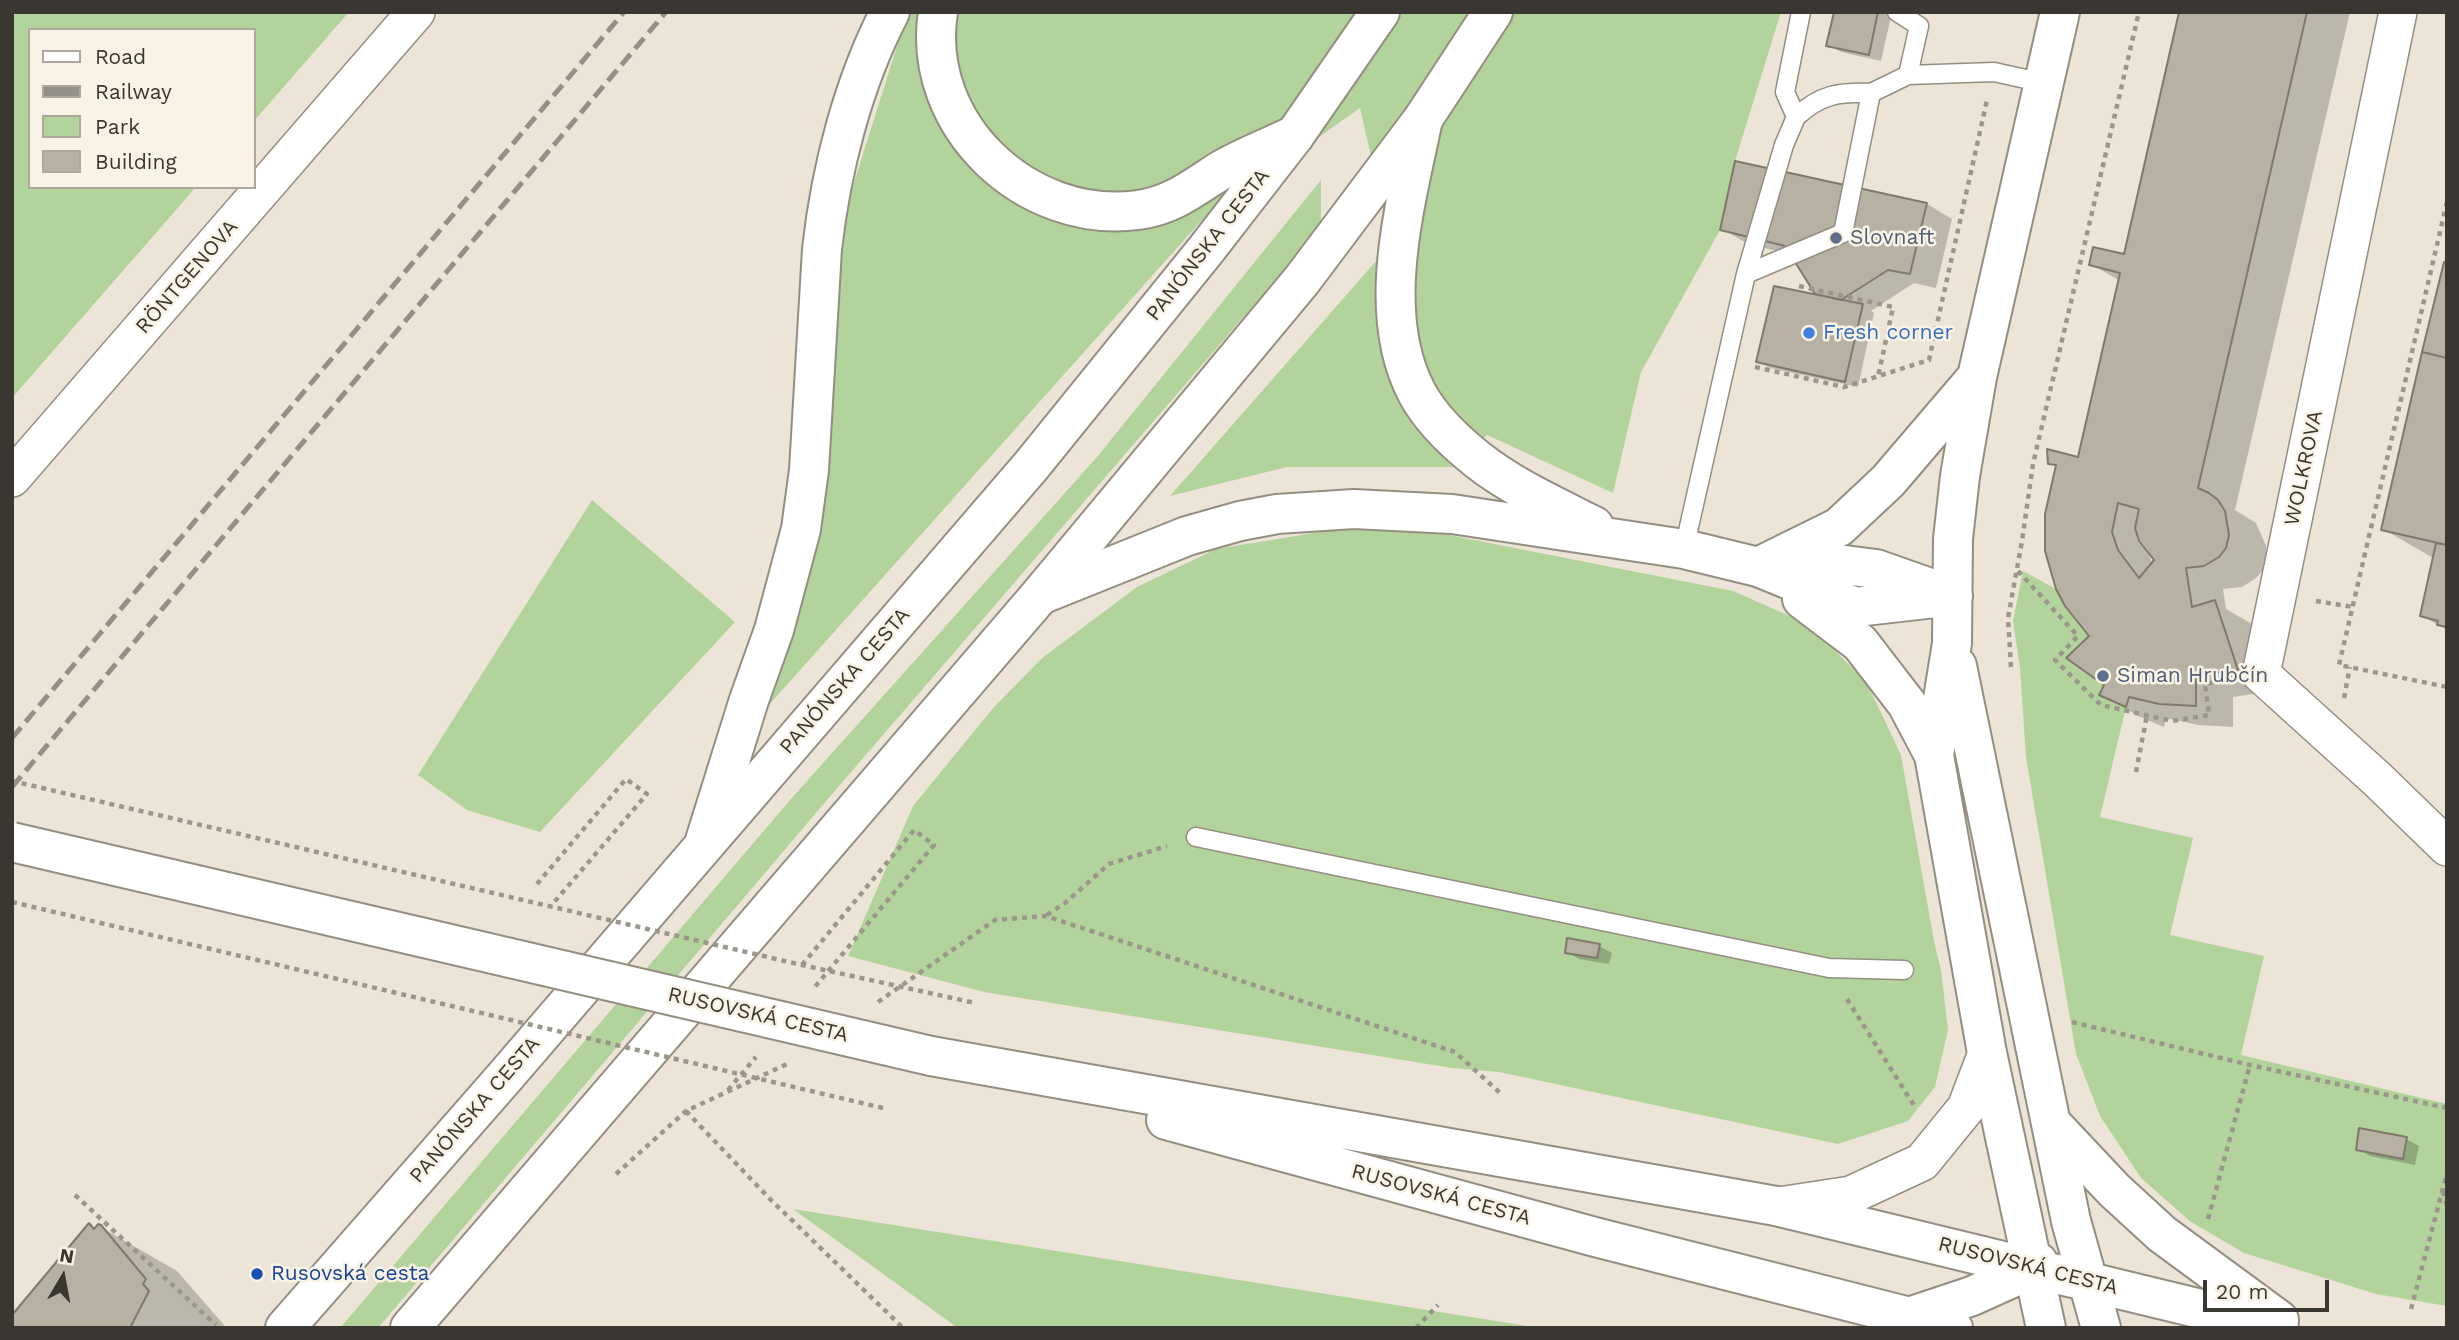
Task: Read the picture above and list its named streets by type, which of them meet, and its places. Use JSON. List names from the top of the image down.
{
  "streets": {
    "street": [
      "PANÓNSKA CESTA",
      "RÖNTGENOVA",
      "WOLKROVA",
      "RUSOVSKÁ CESTA"
    ]
  },
  "places": [
    "Slovnaft",
    "Fresh corner",
    "Siman Hrubčín",
    "Rusovská cesta"
  ],
  "legend": [
    "Road",
    "Railway",
    "Park",
    "Building"
  ],
  "scale_bar": "20 m",
  "north": "top"
}
